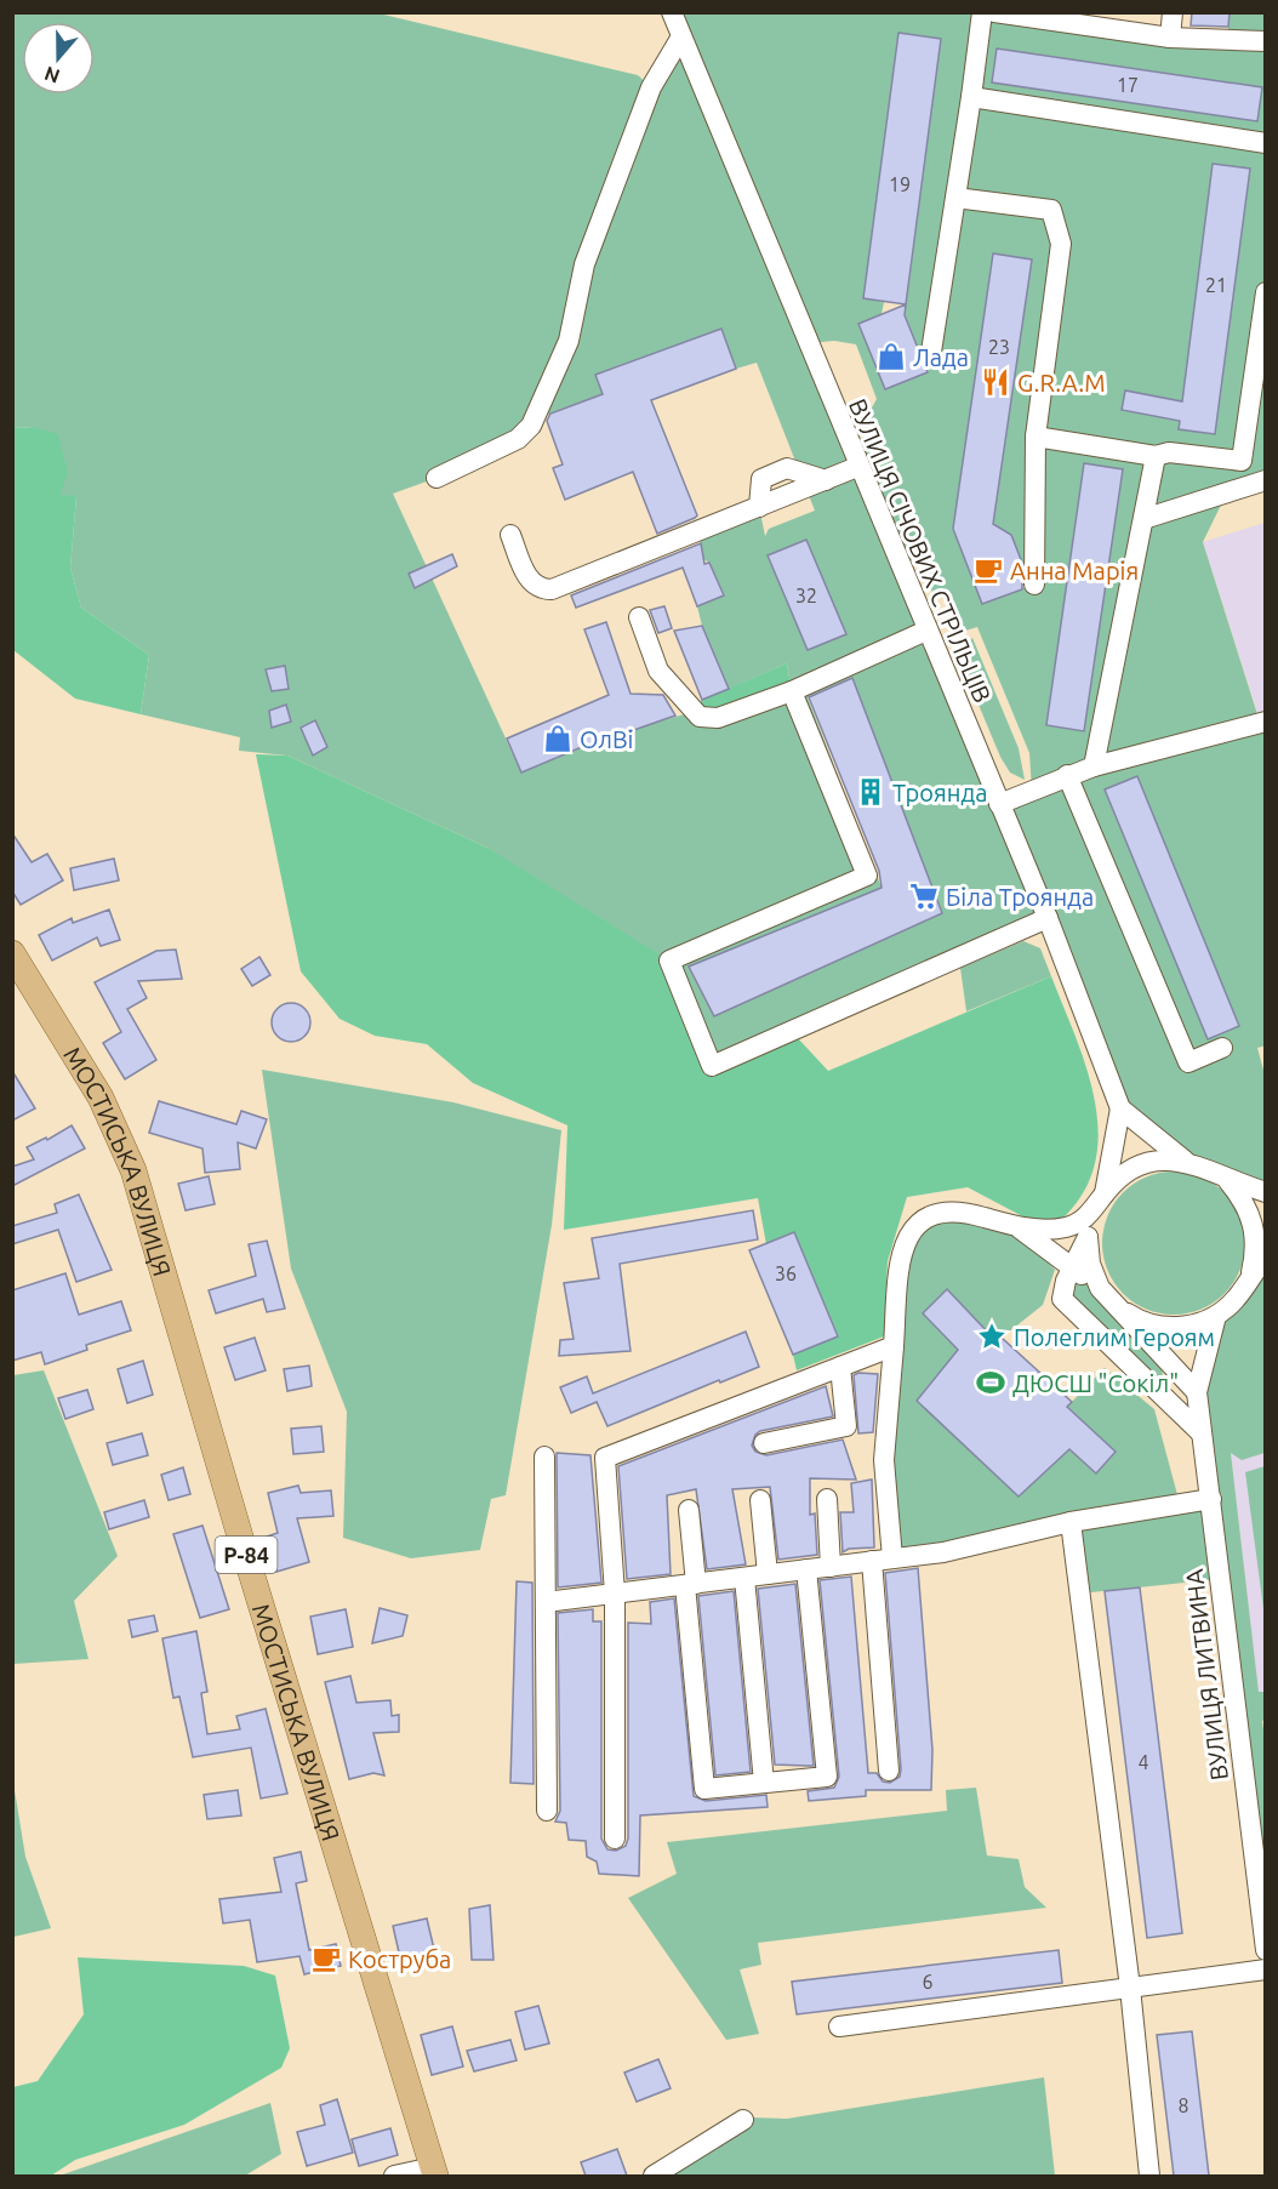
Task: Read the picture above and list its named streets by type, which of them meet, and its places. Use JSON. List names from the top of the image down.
{
  "streets": {
    "main road": ["МОСТИСЬКА ВУЛИЦЯ", "Р-84"],
    "street": ["ВУЛИЦЯ СІЧОВИХ СТРІЛЬЦІВ", "ВУЛИЦЯ ЛИТВИНА"]
  },
  "places": {
    "shop": ["Лада", "ОлВі"],
    "restaurant": ["G.R.A.M"],
    "cafe": ["Анна Марія", "Коструба"],
    "building": ["Троянда"],
    "supermarket": ["Біла Троянда"],
    "place": ["Полеглим Героям"],
    "sports": ["ДЮСШ \"Сокіл\""]
  },
  "house_numbers": [
    "17",
    "19",
    "21",
    "23",
    "32",
    "36",
    "4",
    "6",
    "8"
  ],
  "north": "bottom"
}
